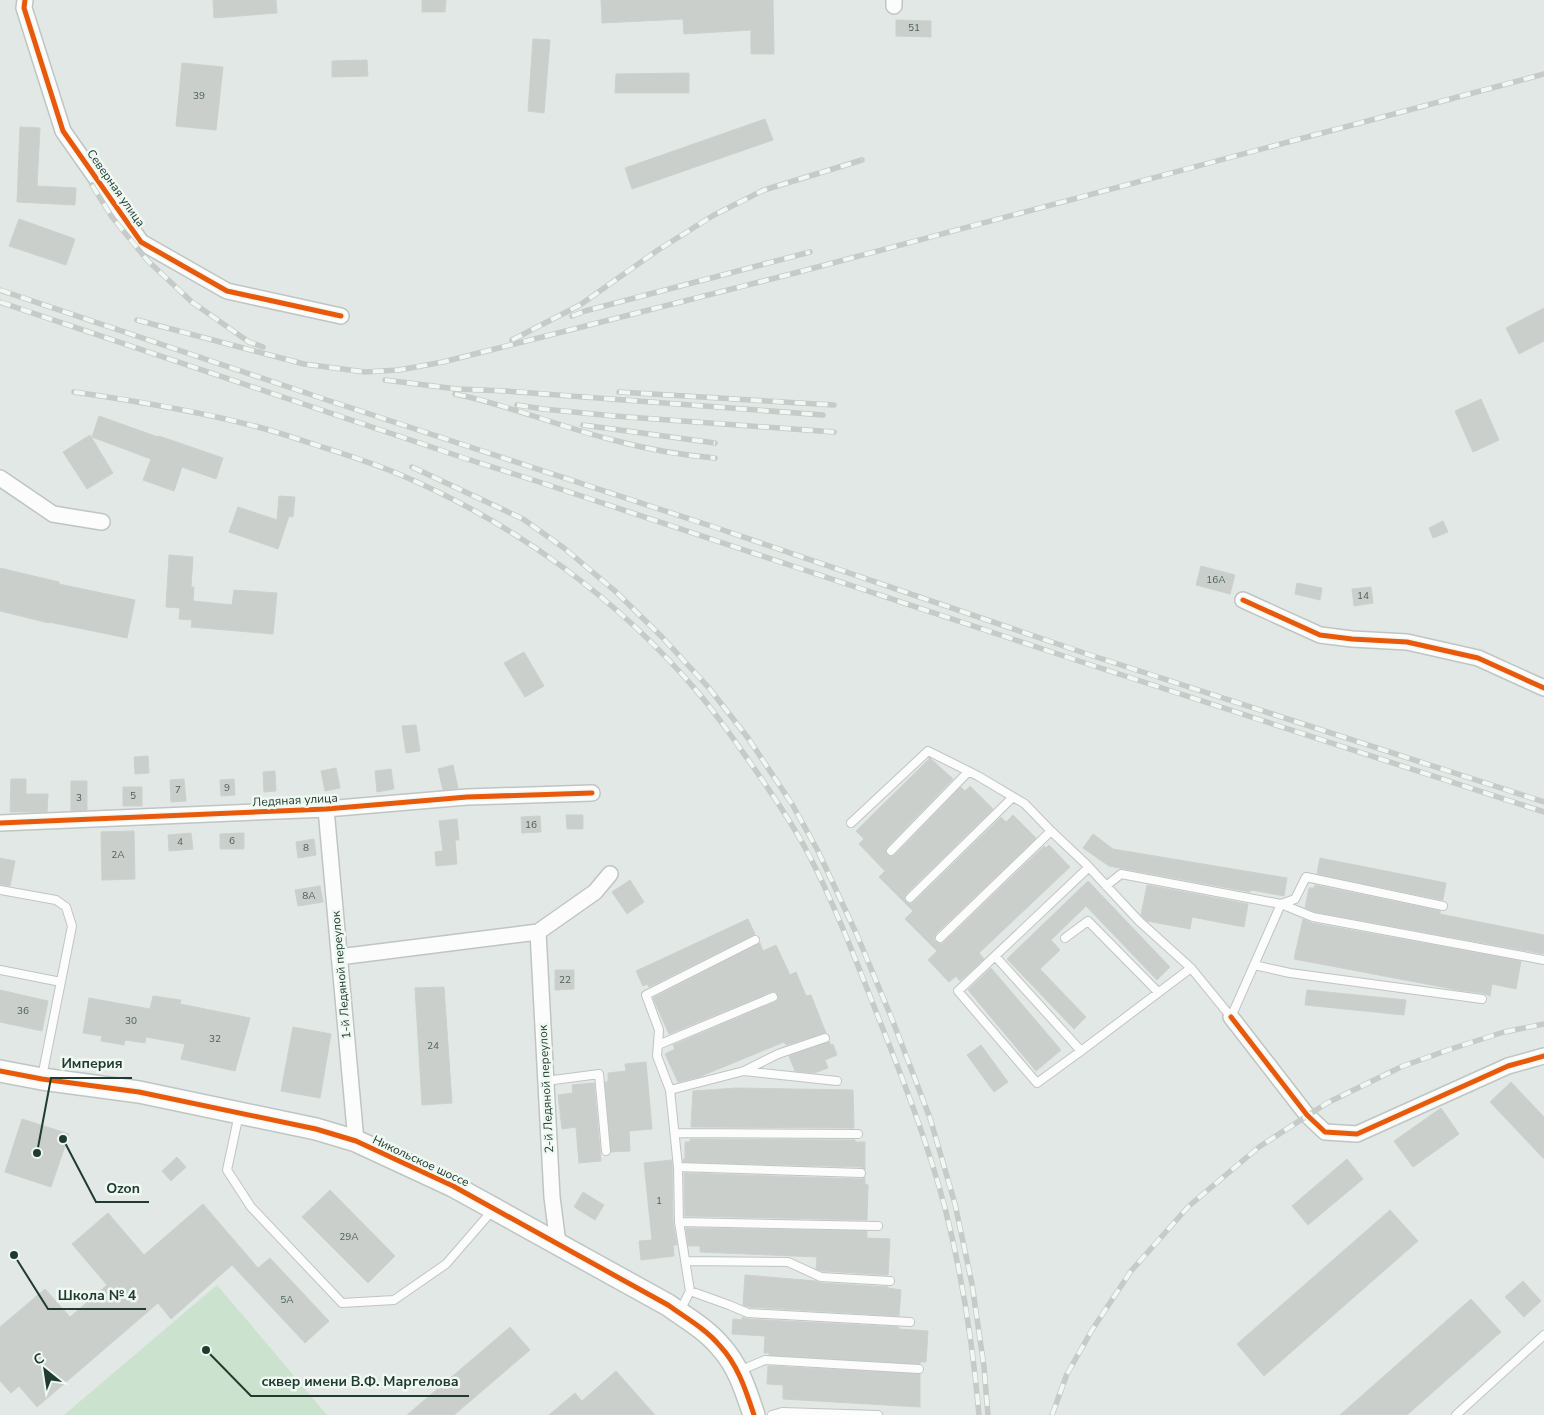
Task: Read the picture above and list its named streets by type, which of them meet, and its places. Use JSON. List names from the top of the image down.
{
  "streets": {
    "street": [
      "Северная улица",
      "Ледяная улица",
      "1-й Ледяной переулок",
      "2-й Ледяной переулок",
      "Никольское шоссе"
    ]
  },
  "crossings": [
    ["Ледяная улица", "1-й Ледяной переулок"],
    ["1-й Ледяной переулок", "Никольское шоссе"],
    ["2-й Ледяной переулок", "Никольское шоссе"]
  ],
  "places": [
    "Ozon",
    "Империя",
    "Школа № 4",
    "сквер имени В.Ф. Маргелова"
  ],
  "house_numbers": [
    "51",
    "39",
    "16А",
    "14",
    "9",
    "7",
    "5",
    "3",
    "16",
    "6",
    "4",
    "8",
    "2А",
    "8А",
    "22",
    "36",
    "30",
    "32",
    "24",
    "1",
    "29А",
    "5А"
  ],
  "north": "top left"
}
